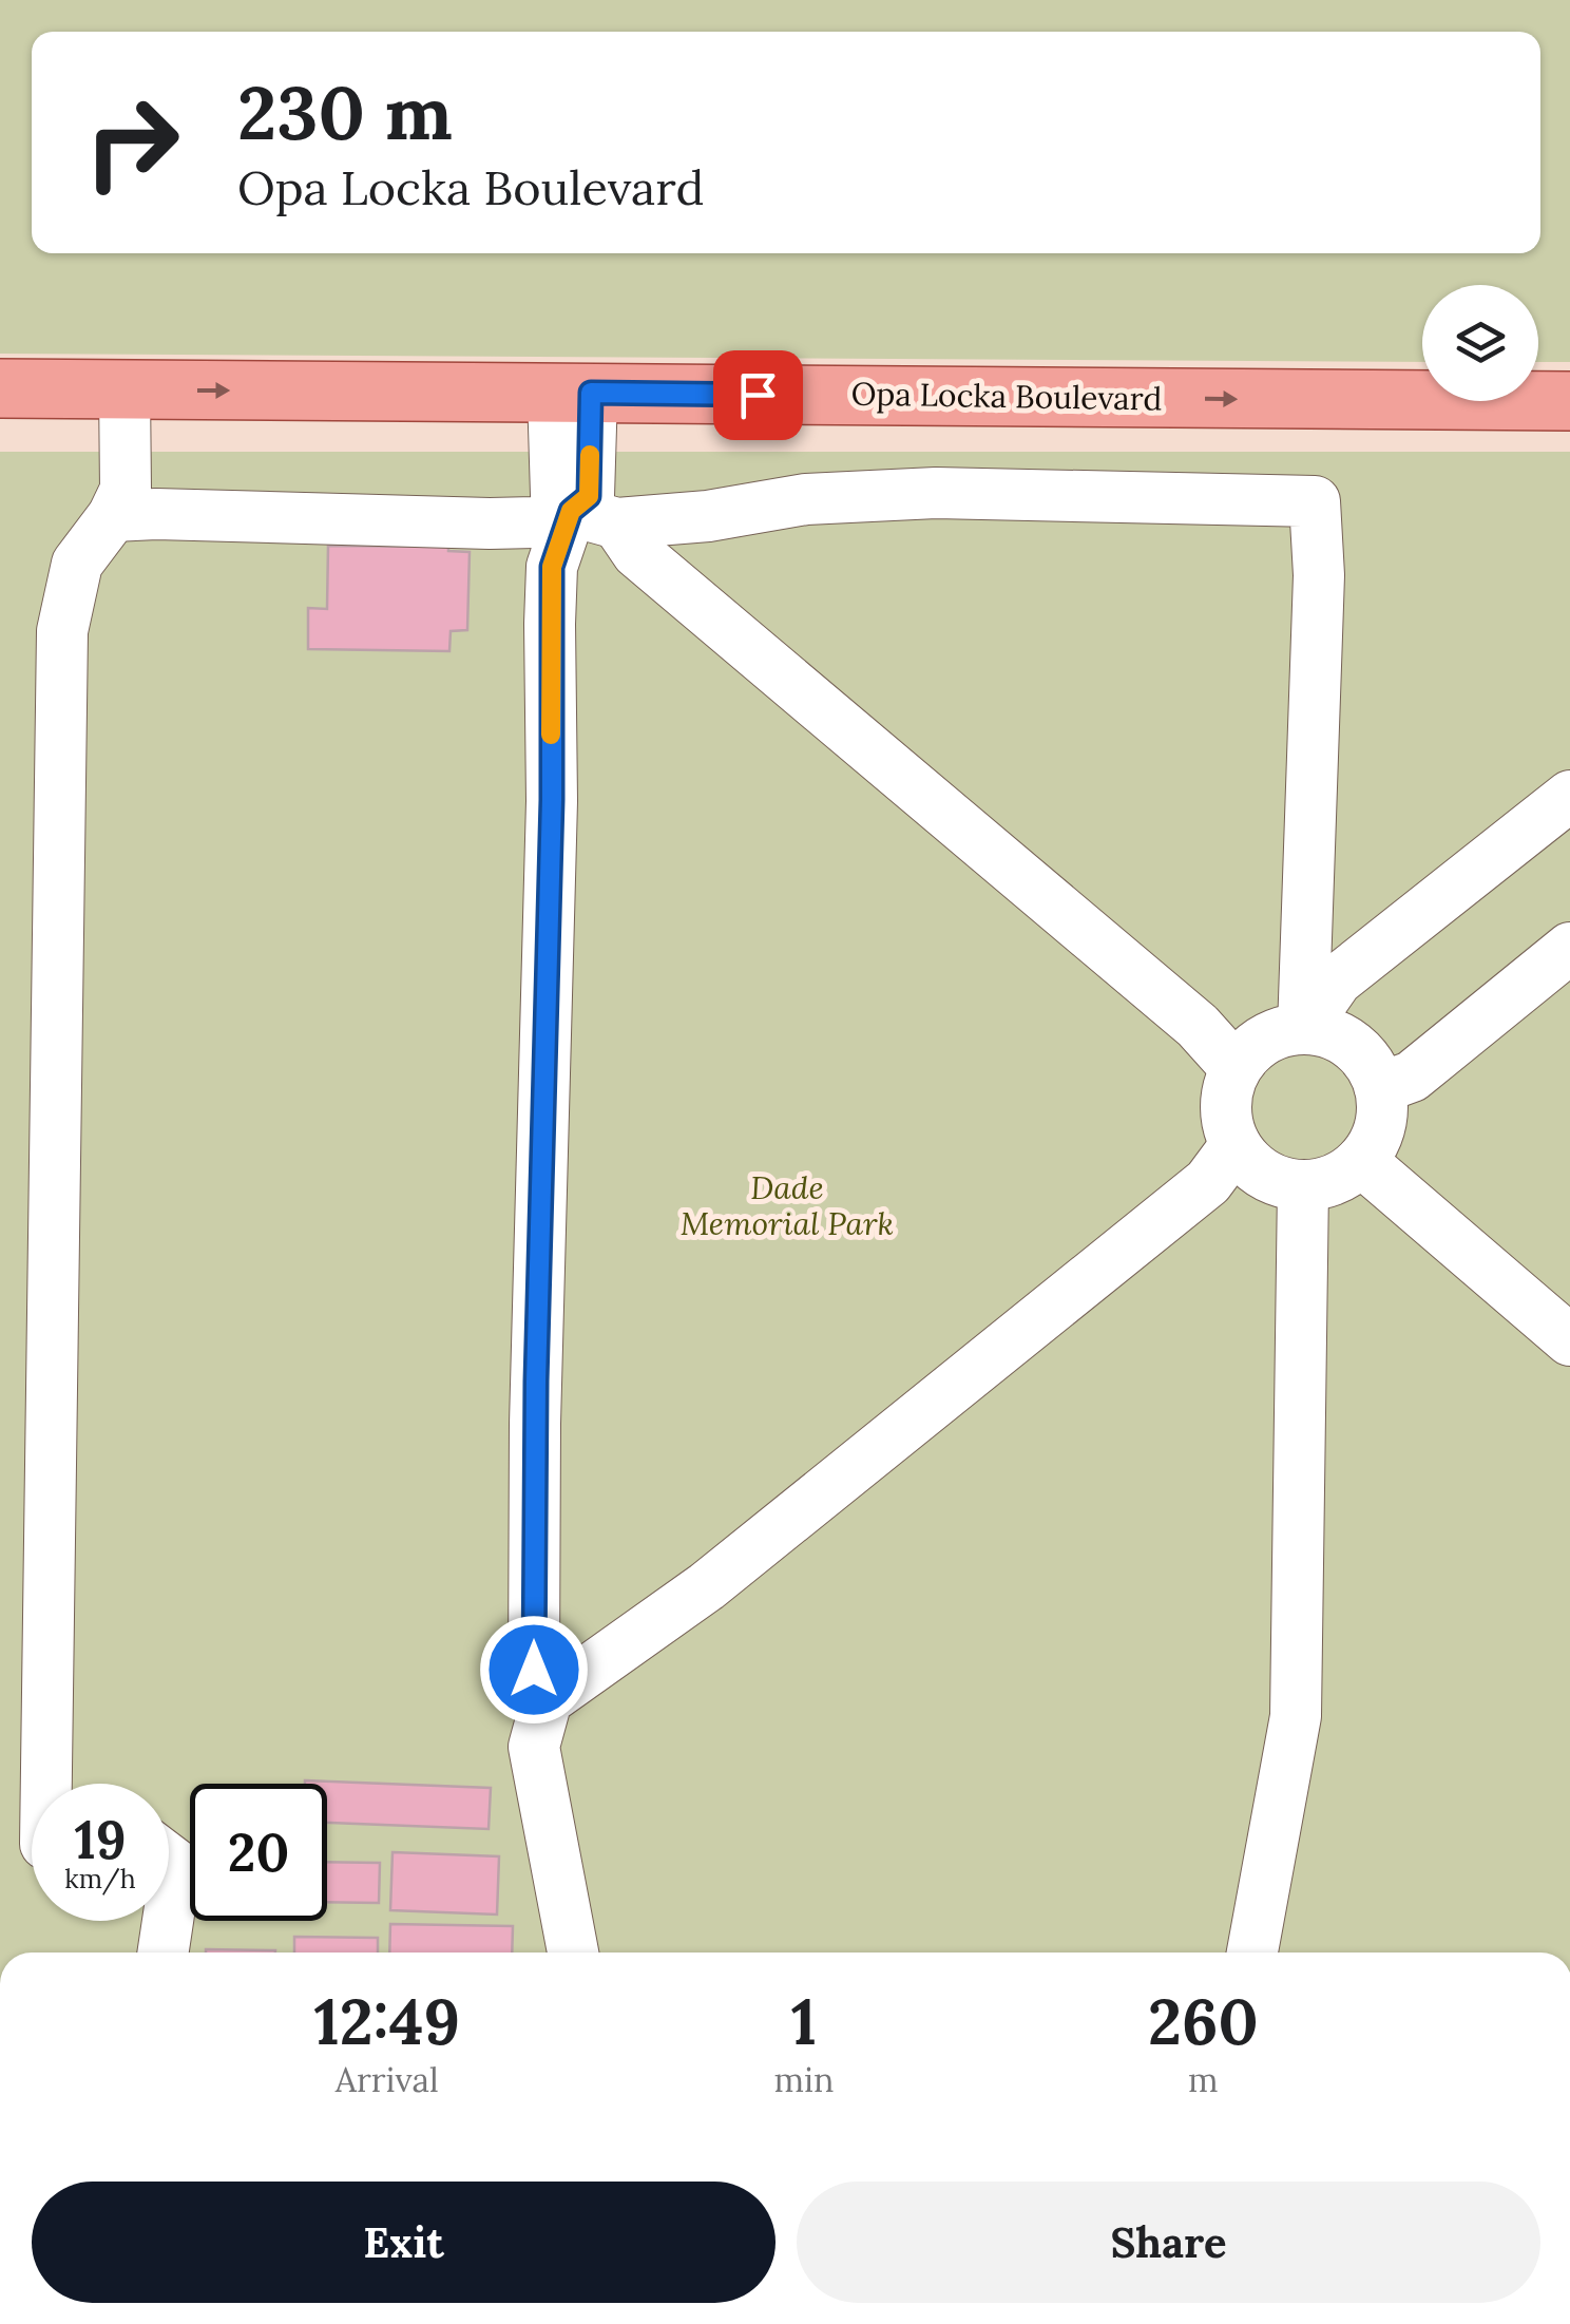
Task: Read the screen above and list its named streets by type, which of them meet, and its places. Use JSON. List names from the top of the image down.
{
  "streets": {
    "main road": ["Opa Locka Boulevard"]
  },
  "one_way": ["Opa Locka Boulevard"],
  "parks": ["Dade Memorial Park"],
  "page": {
    "turn": ["230 m", "Opa Locka Boulevard"],
    "speed": "19 km/h",
    "limit": "20",
    "eta": [
      "12:49",
      "Arrival",
      "1",
      "min",
      "260",
      "m"
    ],
    "buttons": ["Exit", "Share"]
  }
}
